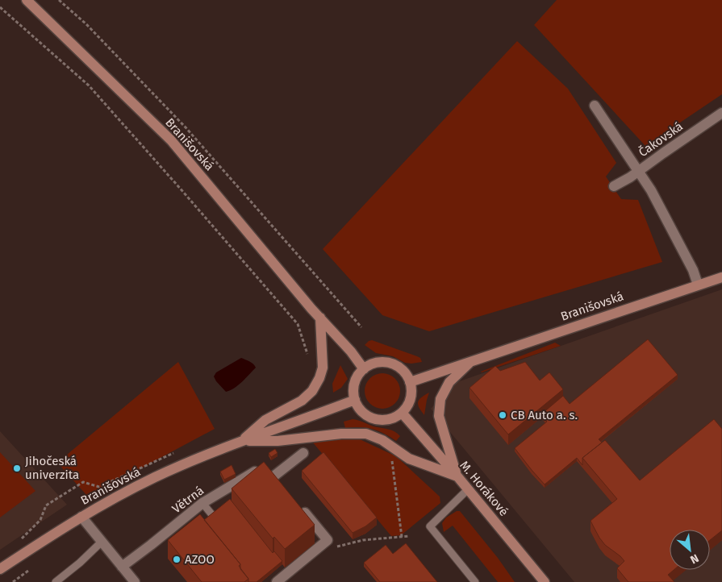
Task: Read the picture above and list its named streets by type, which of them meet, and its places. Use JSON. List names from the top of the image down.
{
  "streets": {
    "street": [
      "Čakovská",
      "Branišovská",
      "M. Horákové",
      "Větrná"
    ]
  },
  "crossings": [
    ["Branišovská", "M. Horákové"]
  ],
  "places": ["CB Auto a. s.", "Jihočeská univerzita", "AZOO"],
  "north": "bottom right"
}
